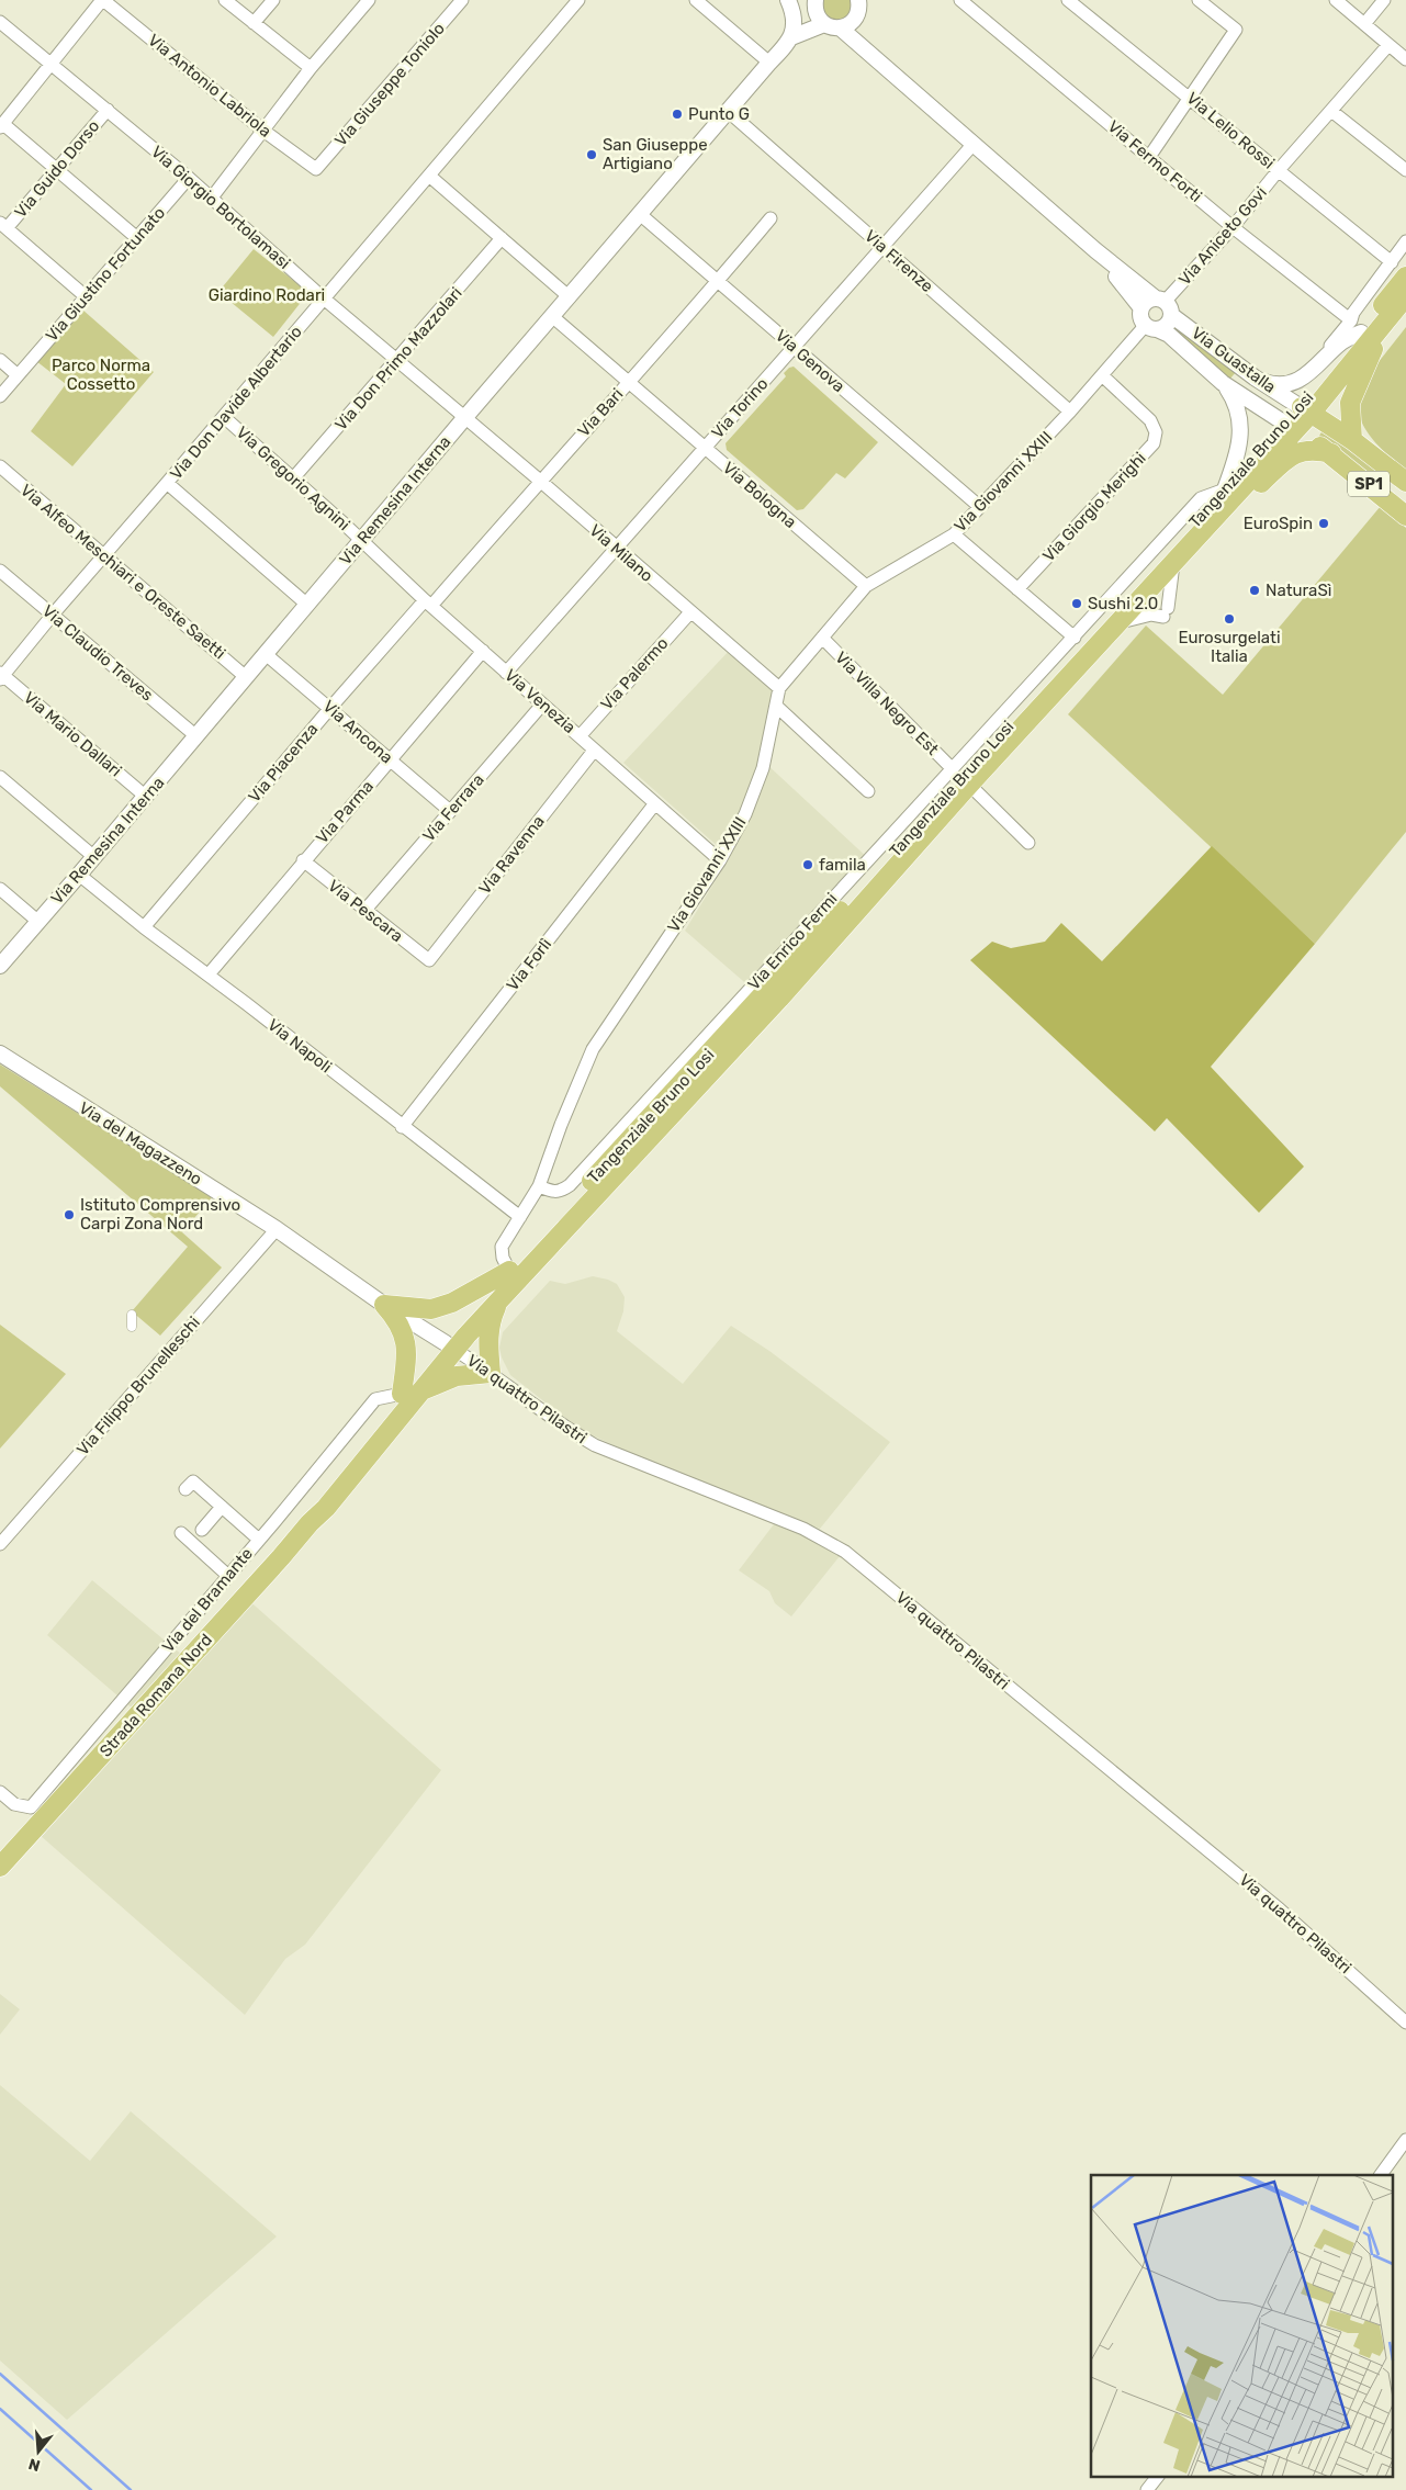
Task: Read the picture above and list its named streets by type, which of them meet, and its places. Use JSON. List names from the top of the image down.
{
  "streets": {
    "main road": [
      "Via Guastalla",
      "Tangenziale Bruno Losi",
      "SP1",
      "Strada Romana Nord"
    ],
    "street": [
      "Via Giuseppe Toniolo",
      "Via Antonio Labriola",
      "Via Lelio Rossi",
      "Via Fermo Forti",
      "Via Guido Dorso",
      "Via Giorgio Bortolamasi",
      "Via Aniceto Govi",
      "Via Firenze",
      "Via Giustino Fortunato",
      "Via Don Primo Mazzolari",
      "Via Genova",
      "Via Don Davide Albertario",
      "Via Torino",
      "Via Bari",
      "Via Gregorio Agnini",
      "Via Giovanni XXIII",
      "Via Bologna",
      "Via Remesina Interna",
      "Via Giorgio Merighi",
      "Via Milano",
      "Via Alfeo Meschiari e Oreste Saetti",
      "Via Claudio Treves",
      "Via Palermo",
      "Via Venezia",
      "Via Villa Negro Est",
      "Via Ancona",
      "Via Mario Dallari",
      "Via Piacenza",
      "Via Ferrara",
      "Via Parma",
      "Via Ravenna",
      "Via Pescara",
      "Via Enrico Fermi",
      "Via Forlì",
      "Via Napoli",
      "Via del Magazzeno",
      "Via Filippo Brunelleschi",
      "Via quattro Pilastri",
      "Via del Bramante"
    ]
  },
  "crossings": [
    ["Via Giuseppe Toniolo", "Via Antonio Labriola"],
    ["Via Lelio Rossi", "Via Aniceto Govi"],
    ["Via Fermo Forti", "Via Aniceto Govi"],
    ["Via Fermo Forti", "Tangenziale Bruno Losi"],
    ["Via Guido Dorso", "Via Giorgio Bortolamasi"],
    ["Via Giorgio Bortolamasi", "Via Giustino Fortunato"],
    ["Via Giorgio Bortolamasi", "Via Don Primo Mazzolari"],
    ["Via Giorgio Bortolamasi", "Via Don Davide Albertario"],
    ["Via Giorgio Bortolamasi", "Via Remesina Interna"],
    ["Via Giorgio Bortolamasi", "Via Milano"],
    ["Via Aniceto Govi", "Via Guastalla"],
    ["Via Aniceto Govi", "Via Giovanni XXIII"],
    ["Via Aniceto Govi", "SP1"],
    ["Via Firenze", "Via Torino"],
    ["Via Firenze", "Via Giovanni XXIII"],
    ["Via Firenze", "Via Remesina Interna"],
    ["Via Don Primo Mazzolari", "Via Gregorio Agnini"],
    ["Via Guastalla", "Tangenziale Bruno Losi"],
    ["Via Guastalla", "Via Giovanni XXIII"],
    ["Via Guastalla", "SP1"],
    ["Via Genova", "Via Torino"],
    ["Via Genova", "Via Bari"],
    ["Via Genova", "Via Giovanni XXIII"],
    ["Via Genova", "Via Remesina Interna"],
    ["Via Don Davide Albertario", "Via Gregorio Agnini"],
    ["Via Don Davide Albertario", "Via Alfeo Meschiari e Oreste Saetti"],
    ["Via Don Davide Albertario", "Via Claudio Treves"],
    ["Via Don Davide Albertario", "Via Mario Dallari"],
    ["Via Torino", "SP1"],
    ["Via Torino", "Via Bologna"],
    ["Via Torino", "Via Milano"],
    ["Via Torino", "Via Venezia"],
    ["Via Bari", "Via Bologna"],
    ["Via Bari", "Via Milano"],
    ["Via Bari", "Via Venezia"],
    ["Via Bari", "Via Piacenza"],
    ["Tangenziale Bruno Losi", "Via Giovanni XXIII"],
    ["Tangenziale Bruno Losi", "Via Villa Negro Est"],
    ["Tangenziale Bruno Losi", "Via Enrico Fermi"],
    ["Tangenziale Bruno Losi", "Via del Magazzeno"],
    ["Tangenziale Bruno Losi", "Via quattro Pilastri"],
    ["Tangenziale Bruno Losi", "Strada Romana Nord"],
    ["Via Gregorio Agnini", "Via Remesina Interna"],
    ["Via Gregorio Agnini", "Via Venezia"],
    ["Via Giovanni XXIII", "SP1"],
    ["Via Giovanni XXIII", "Via Bologna"],
    ["Via Giovanni XXIII", "Via Giorgio Merighi"],
    ["Via Giovanni XXIII", "Via Milano"],
    ["Via Giovanni XXIII", "Via Venezia"],
    ["Via Giovanni XXIII", "Via Villa Negro Est"],
    ["Via Giovanni XXIII", "Via Enrico Fermi"],
    ["Via Giovanni XXIII", "Via Napoli"],
    ["Via Bologna", "Via Remesina Interna"],
    ["Via Remesina Interna", "Via Milano"],
    ["Via Remesina Interna", "Via Alfeo Meschiari e Oreste Saetti"],
    ["Via Remesina Interna", "Via Claudio Treves"],
    ["Via Remesina Interna", "Via Venezia"],
    ["Via Remesina Interna", "Via Ancona"],
    ["Via Remesina Interna", "Via Mario Dallari"],
    ["Via Remesina Interna", "Via Napoli"],
    ["Via Milano", "Via Palermo"],
    ["Via Palermo", "Via Venezia"],
    ["Via Venezia", "Via Piacenza"],
    ["Via Venezia", "Via Ferrara"],
    ["Via Venezia", "Via Parma"],
    ["Via Venezia", "Via Ravenna"],
    ["Via Venezia", "Via Forlì"],
    ["Via Villa Negro Est", "Via Enrico Fermi"],
    ["Via Ancona", "Via Piacenza"],
    ["Via Ancona", "Via Ferrara"],
    ["Via Ancona", "Via Parma"],
    ["Via Piacenza", "Via Napoli"],
    ["Via Ferrara", "Via Pescara"],
    ["Via Parma", "Via Pescara"],
    ["Via Parma", "Via Napoli"],
    ["Via Ravenna", "Via Pescara"],
    ["Via Forlì", "Via Napoli"],
    ["Via del Magazzeno", "Via Filippo Brunelleschi"],
    ["Via del Magazzeno", "Via quattro Pilastri"],
    ["Via del Magazzeno", "Strada Romana Nord"],
    ["Via quattro Pilastri", "Strada Romana Nord"],
    ["Via del Bramante", "Strada Romana Nord"]
  ],
  "parks": ["Giardino Rodari", "Parco Norma Cossetto"],
  "places": [
    "Punto G",
    "San Giuseppe Artigiano",
    "EuroSpin",
    "NaturaSì",
    "Sushi 2.0",
    "Eurosurgelati Italia",
    "famila",
    "Istituto Comprensivo Carpi Zona Nord"
  ],
  "north": "bottom"
}
